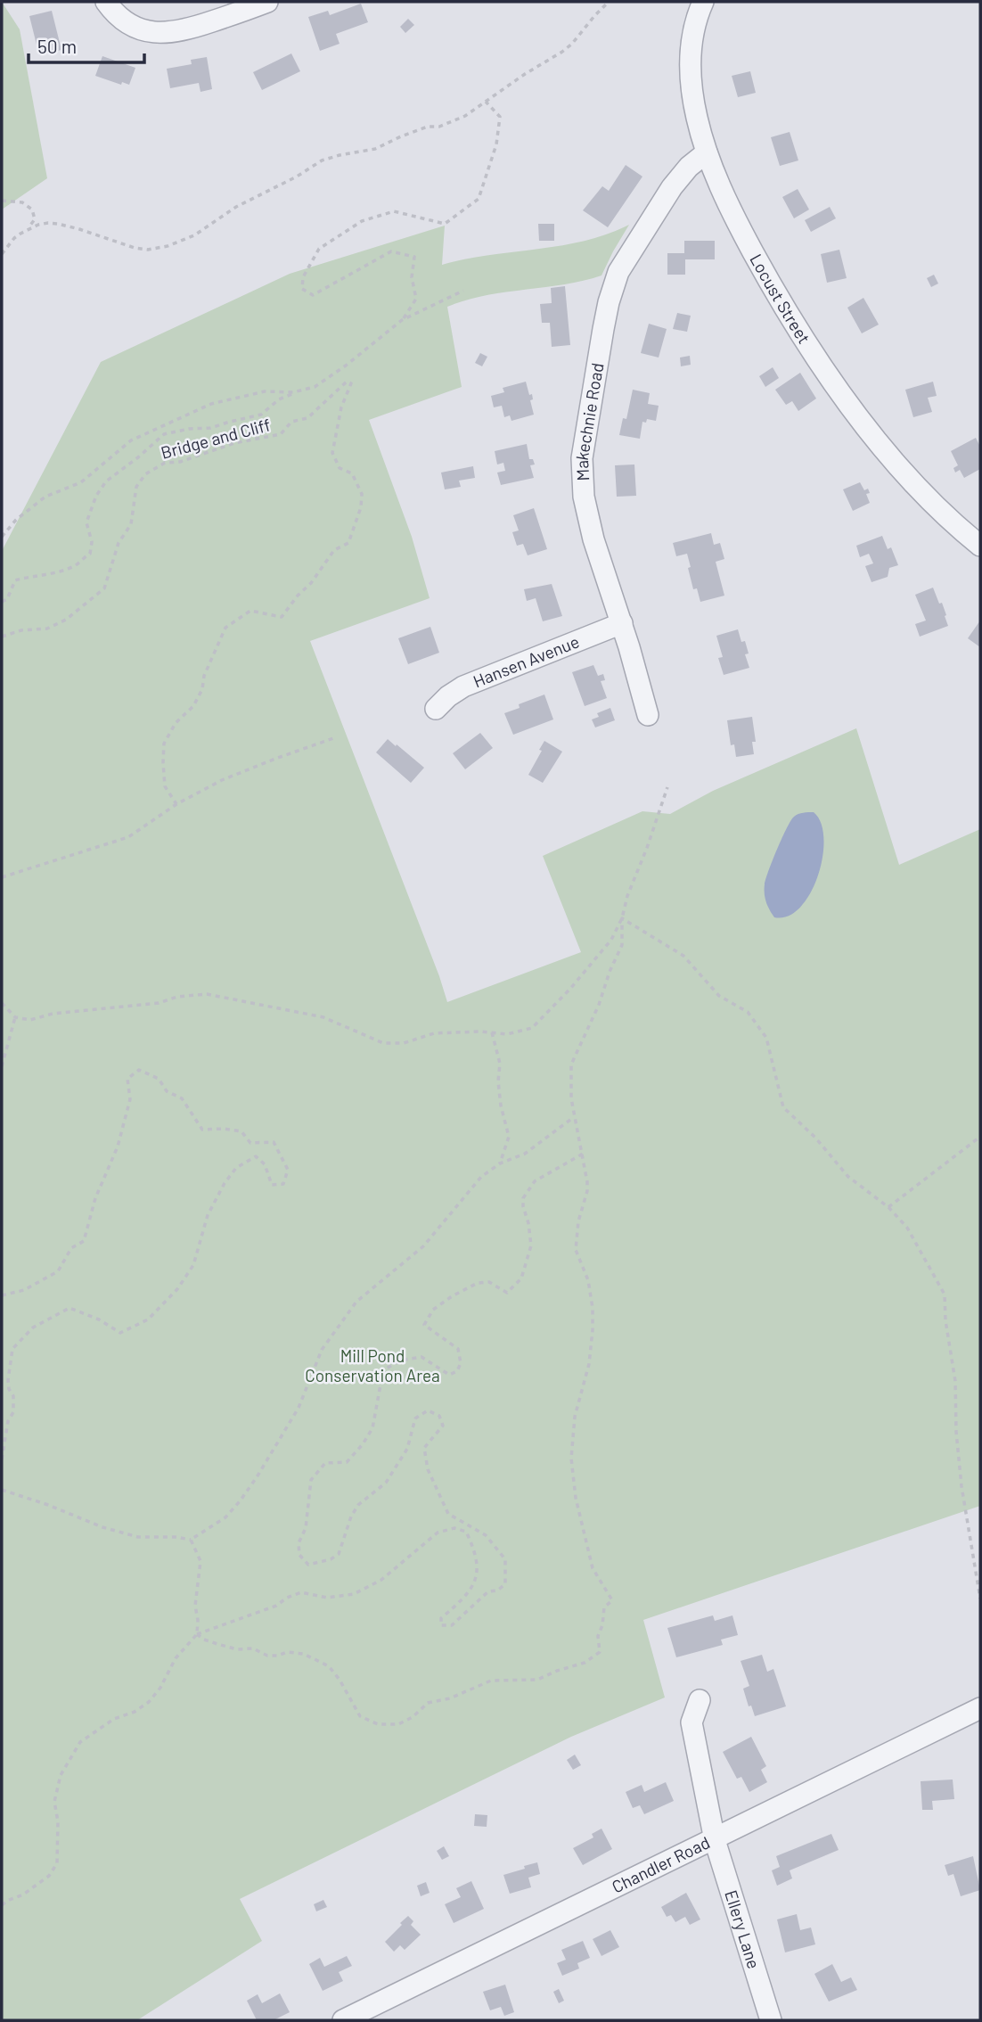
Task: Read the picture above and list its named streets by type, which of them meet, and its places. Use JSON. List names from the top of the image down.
{
  "streets": {
    "street": [
      "Locust Street",
      "Makechnie Road",
      "Hansen Avenue",
      "Chandler Road",
      "Ellery Lane"
    ],
    "path": ["Bridge and Cliff"]
  },
  "crossings": [
    ["Locust Street", "Makechnie Road"],
    ["Makechnie Road", "Hansen Avenue"],
    ["Chandler Road", "Ellery Lane"]
  ],
  "parks": ["Mill Pond Conservation Area"],
  "scale_bar": "50 m"
}
